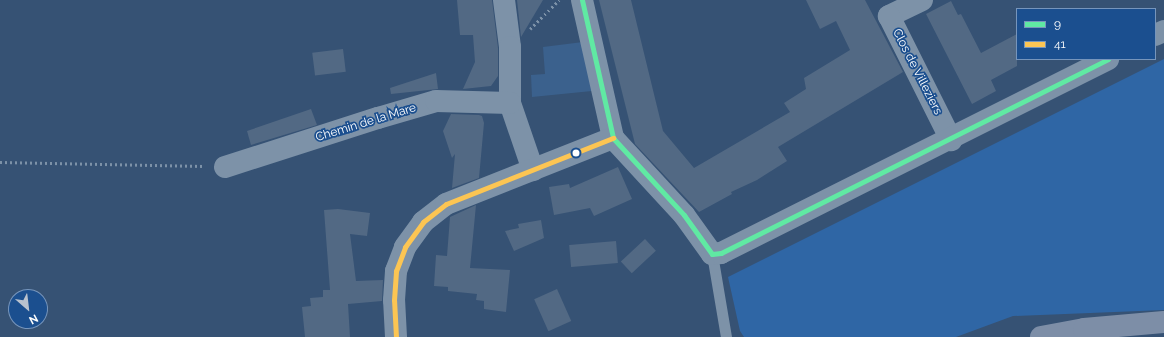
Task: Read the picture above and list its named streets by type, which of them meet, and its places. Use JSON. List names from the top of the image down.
{
  "streets": {
    "street": ["Clos de Villeziers", "Chemin de la Mare"]
  },
  "lines": ["transit line 9", "transit line 41"],
  "legend": ["9", "41"],
  "north": "bottom right"
}
